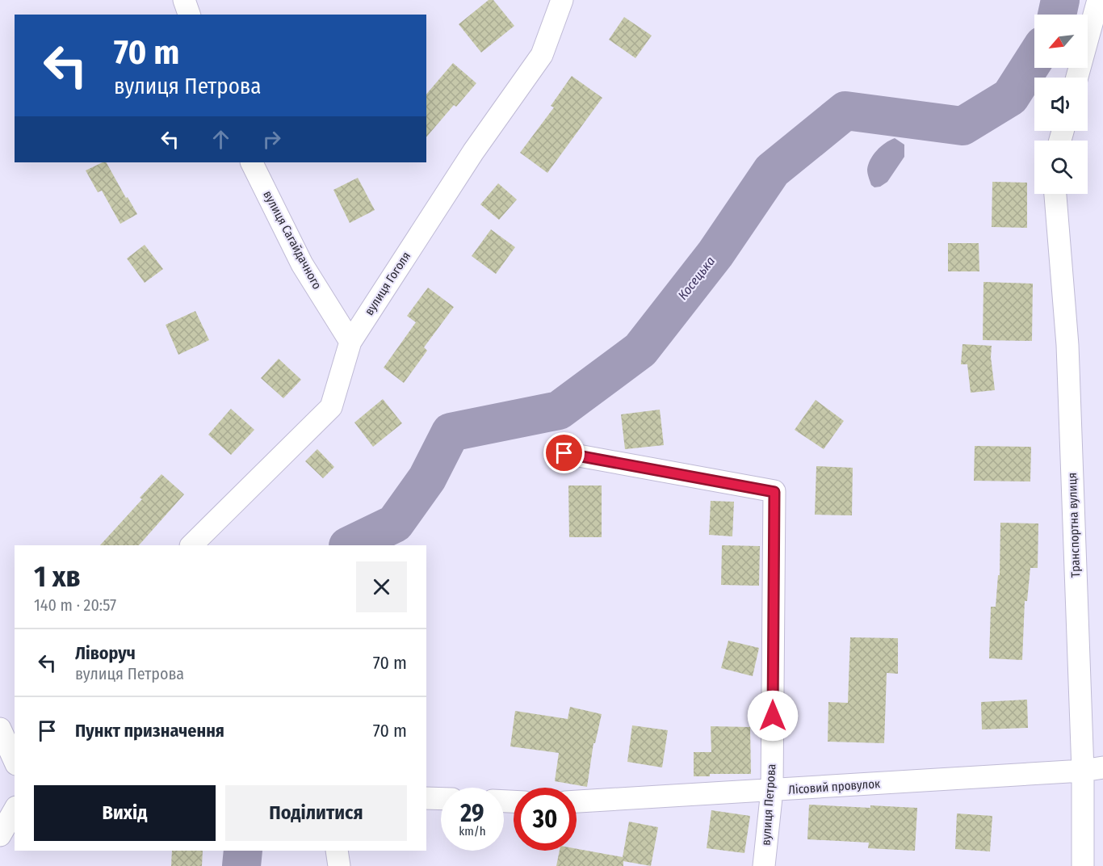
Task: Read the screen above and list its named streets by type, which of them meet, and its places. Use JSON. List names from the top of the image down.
{
  "streets": {
    "street": [
      "вулиця Сагайдачного",
      "вулиця Гоголя",
      "Транспортна вулиця",
      "Лісовий провулок",
      "вулиця Петрова"
    ]
  },
  "crossings": [
    ["вулиця Сагайдачного", "вулиця Гоголя"],
    ["Транспортна вулиця", "Лісовий провулок"],
    ["Лісовий провулок", "вулиця Петрова"]
  ],
  "water": ["Косецька"],
  "north": "bottom left",
  "page": {
    "turn": ["70 m", "вулиця Петрова"],
    "heading": ["1 хв", "140 m · 20:57"],
    "list": [
      {
        "name": "Ліворуч",
        "note": "вулиця Петрова",
        "value": "70 m"
      },
      {
        "name": "Пункт призначення",
        "value": "70 m"
      }
    ],
    "buttons": ["Вихід", "Поділитися"],
    "speed": "29 km/h",
    "limit": "30"
  }
}
